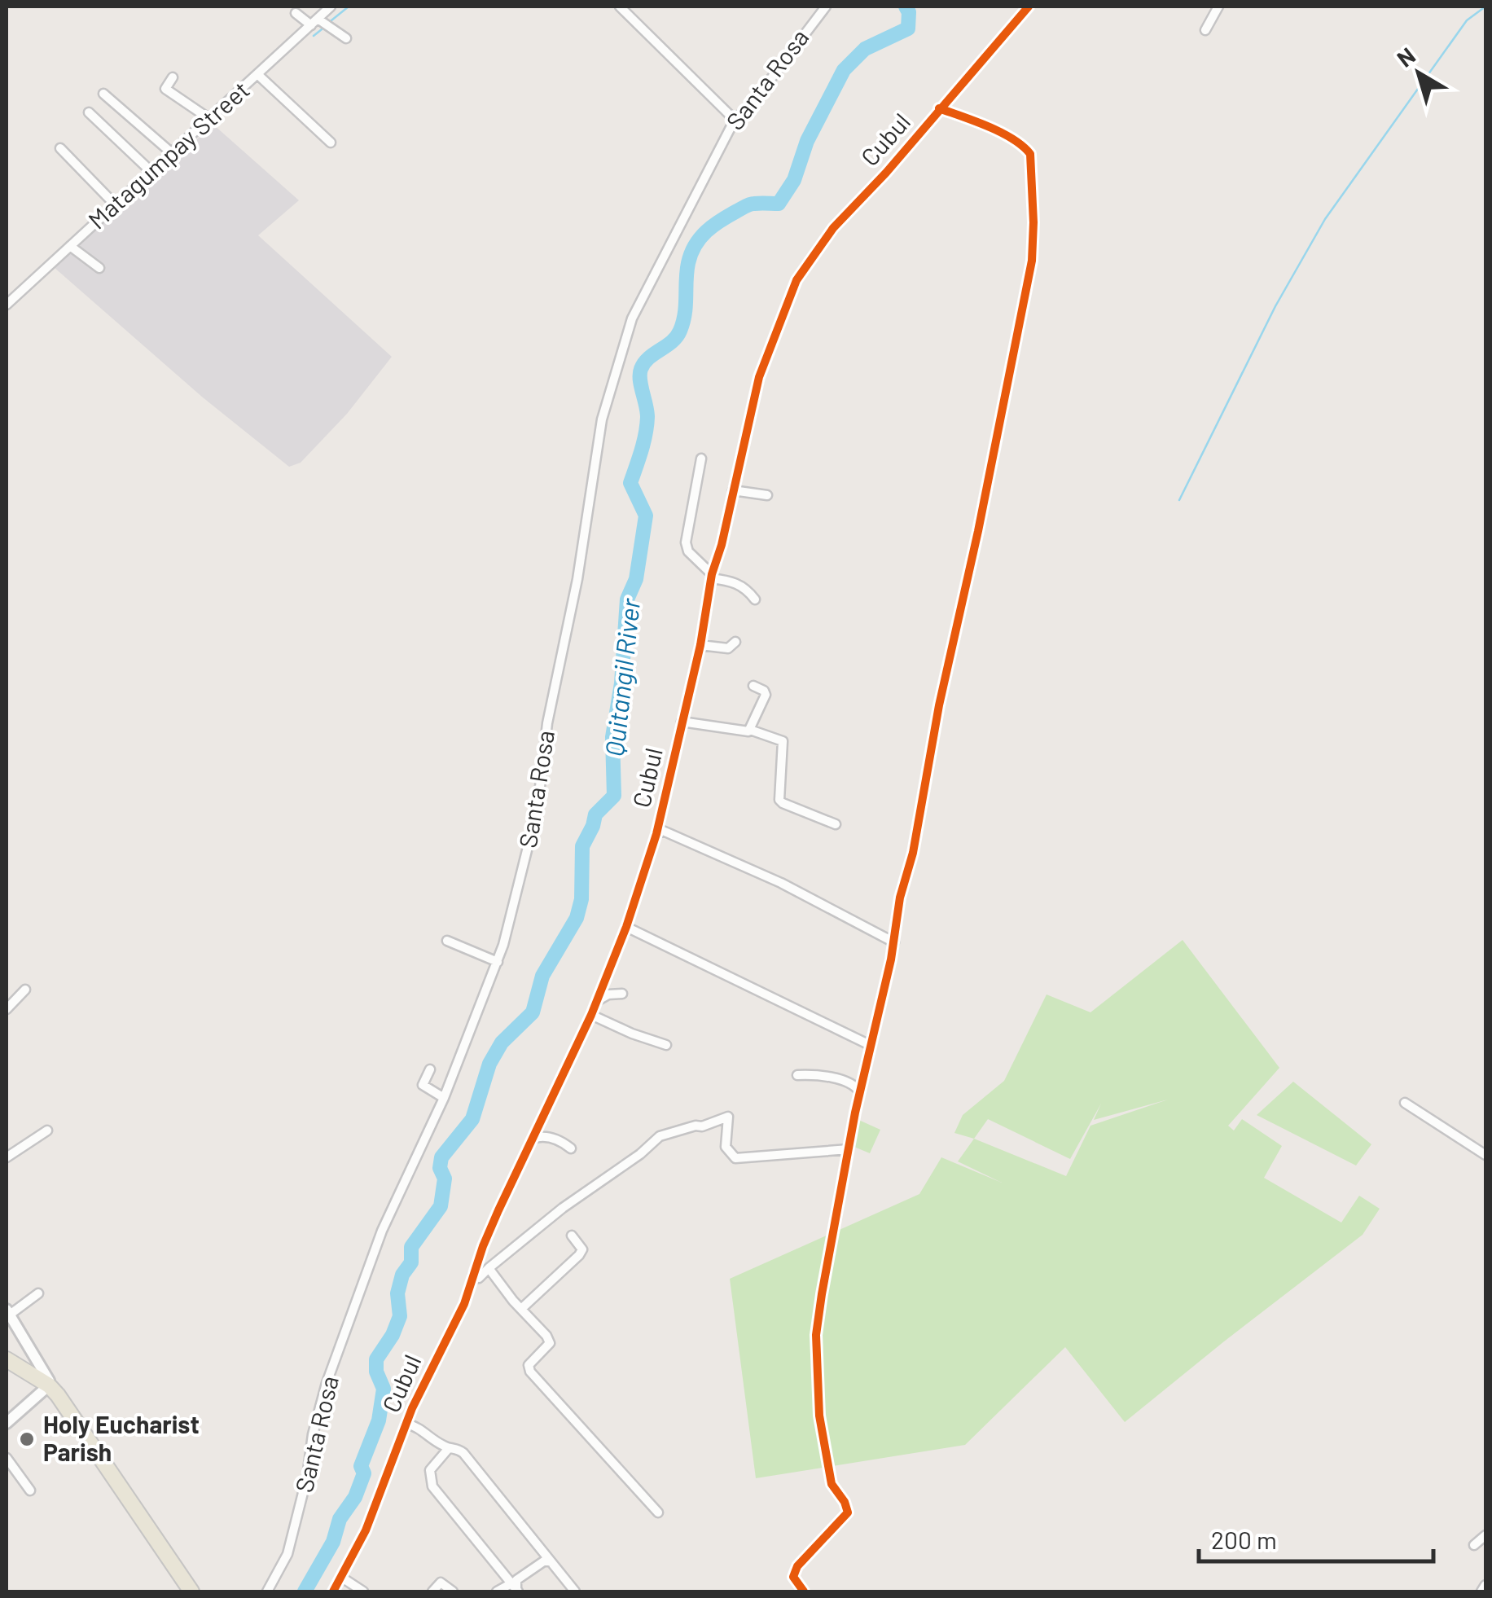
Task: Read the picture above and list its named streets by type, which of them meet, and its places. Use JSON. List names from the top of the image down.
{
  "streets": {
    "street": ["Santa Rosa", "Cubul", "Matagumpay Street"]
  },
  "water": ["Quitangil River"],
  "places": ["Holy Eucharist Parish"],
  "scale_bar": "200 m",
  "north": "top left"
}
